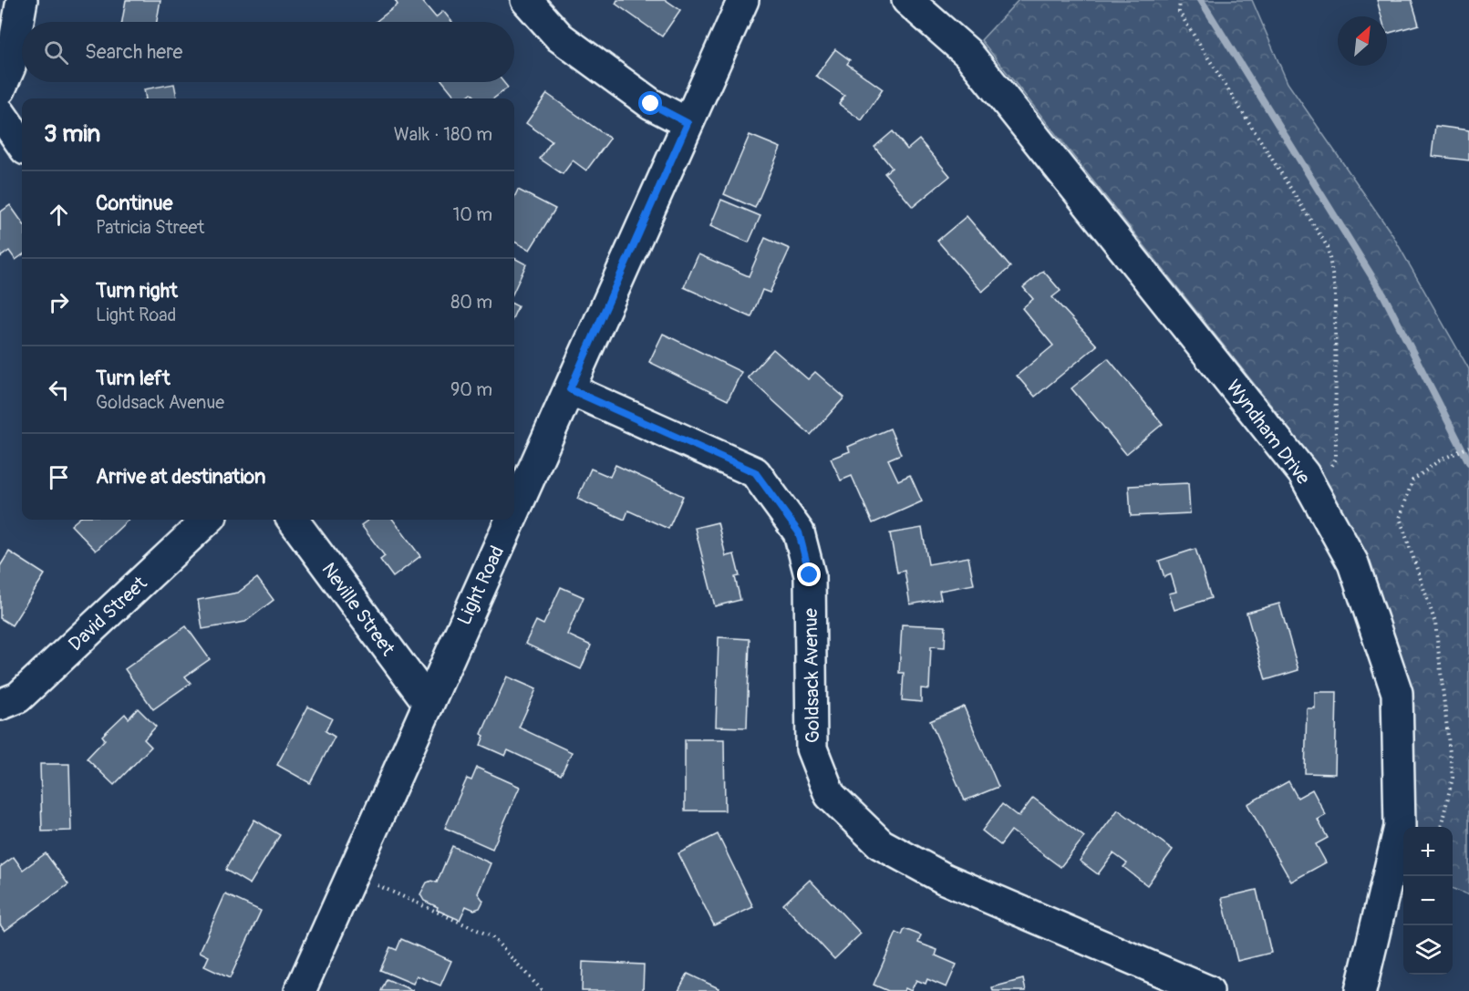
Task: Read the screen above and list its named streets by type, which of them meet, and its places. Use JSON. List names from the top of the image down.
{
  "streets": {
    "street": [
      "Wyndham Drive",
      "Light Road",
      "Neville Street",
      "David Street",
      "Goldsack Avenue"
    ]
  },
  "crossings": [
    ["Light Road", "Neville Street"],
    ["Light Road", "Goldsack Avenue"]
  ],
  "north": "top right",
  "page": {
    "search": "Search here",
    "heading": ["3 min", "Walk · 180 m"],
    "list": [
      ["Continue", "Patricia Street", "10 m"],
      ["Turn right", "Light Road", "80 m"],
      ["Turn left", "Goldsack Avenue", "90 m"],
      "Arrive at destination"
    ],
    "map_buttons": ["+", "−"]
  }
}
